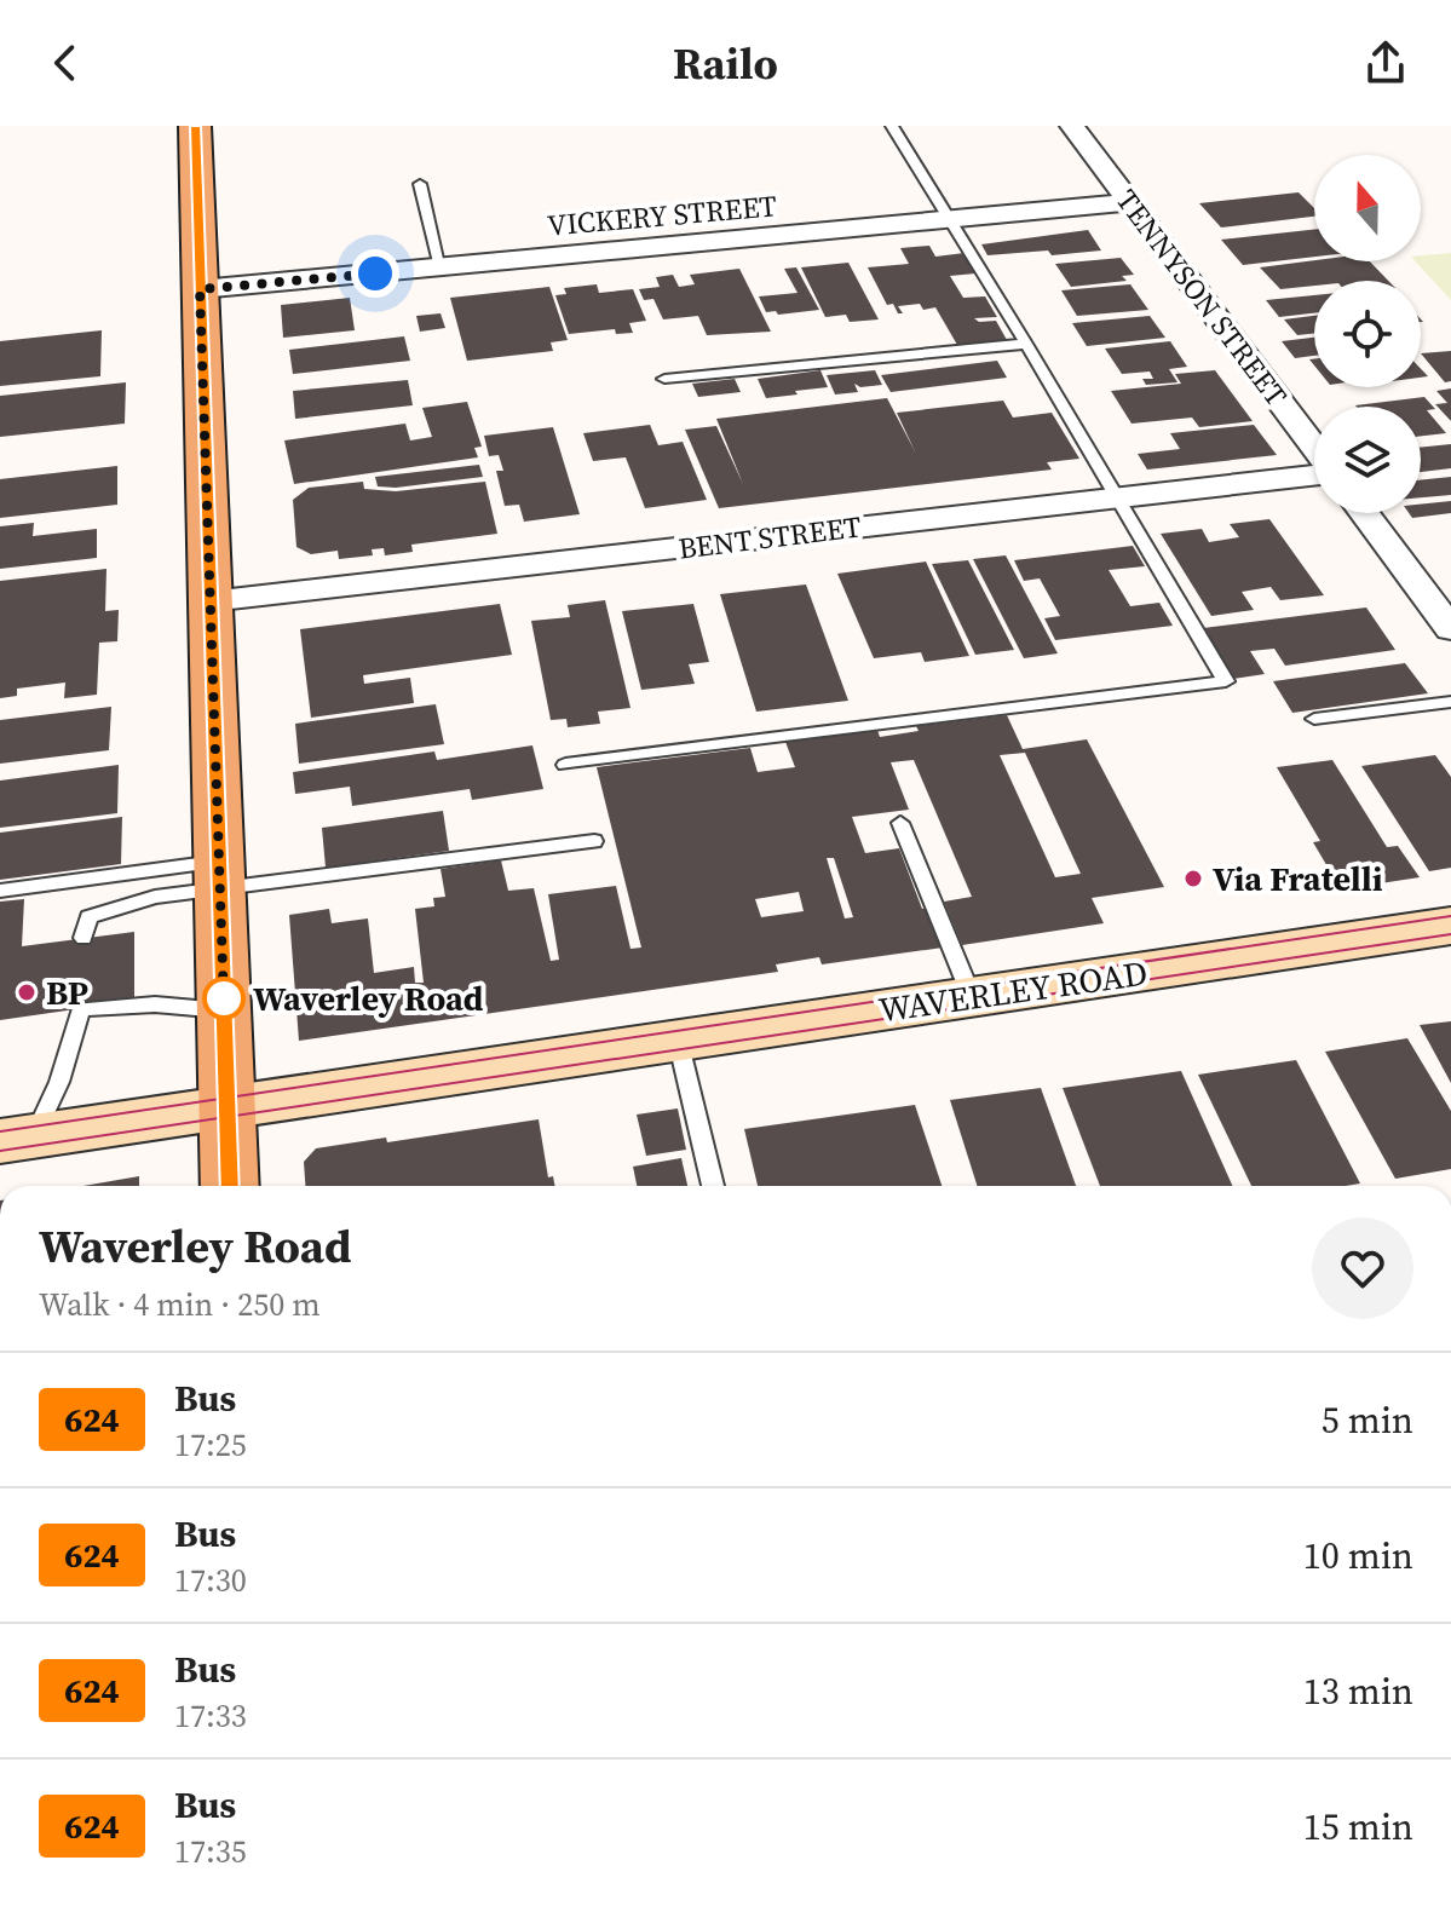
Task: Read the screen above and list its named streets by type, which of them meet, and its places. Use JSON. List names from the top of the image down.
{
  "streets": {
    "main road": ["WAVERLEY ROAD"],
    "street": ["VICKERY STREET", "TENNYSON STREET", "BENT STREET"]
  },
  "crossings": [
    ["VICKERY STREET", "TENNYSON STREET"]
  ],
  "places": ["Via Fratelli", "BP", "Waverley Road"],
  "lines": ["bus line 624"],
  "north": "top",
  "page": {
    "header": "Railo",
    "heading": ["Waverley Road", "Walk · 4 min · 250 m"],
    "list": [
      {
        "mark": "624",
        "name": "Bus",
        "note": "17:25",
        "value": "5 min"
      },
      {
        "mark": "624",
        "name": "Bus",
        "note": "17:30",
        "value": "10 min"
      },
      {
        "mark": "624",
        "name": "Bus",
        "note": "17:33",
        "value": "13 min"
      },
      {
        "mark": "624",
        "name": "Bus",
        "note": "17:35",
        "value": "15 min"
      }
    ]
  }
}
